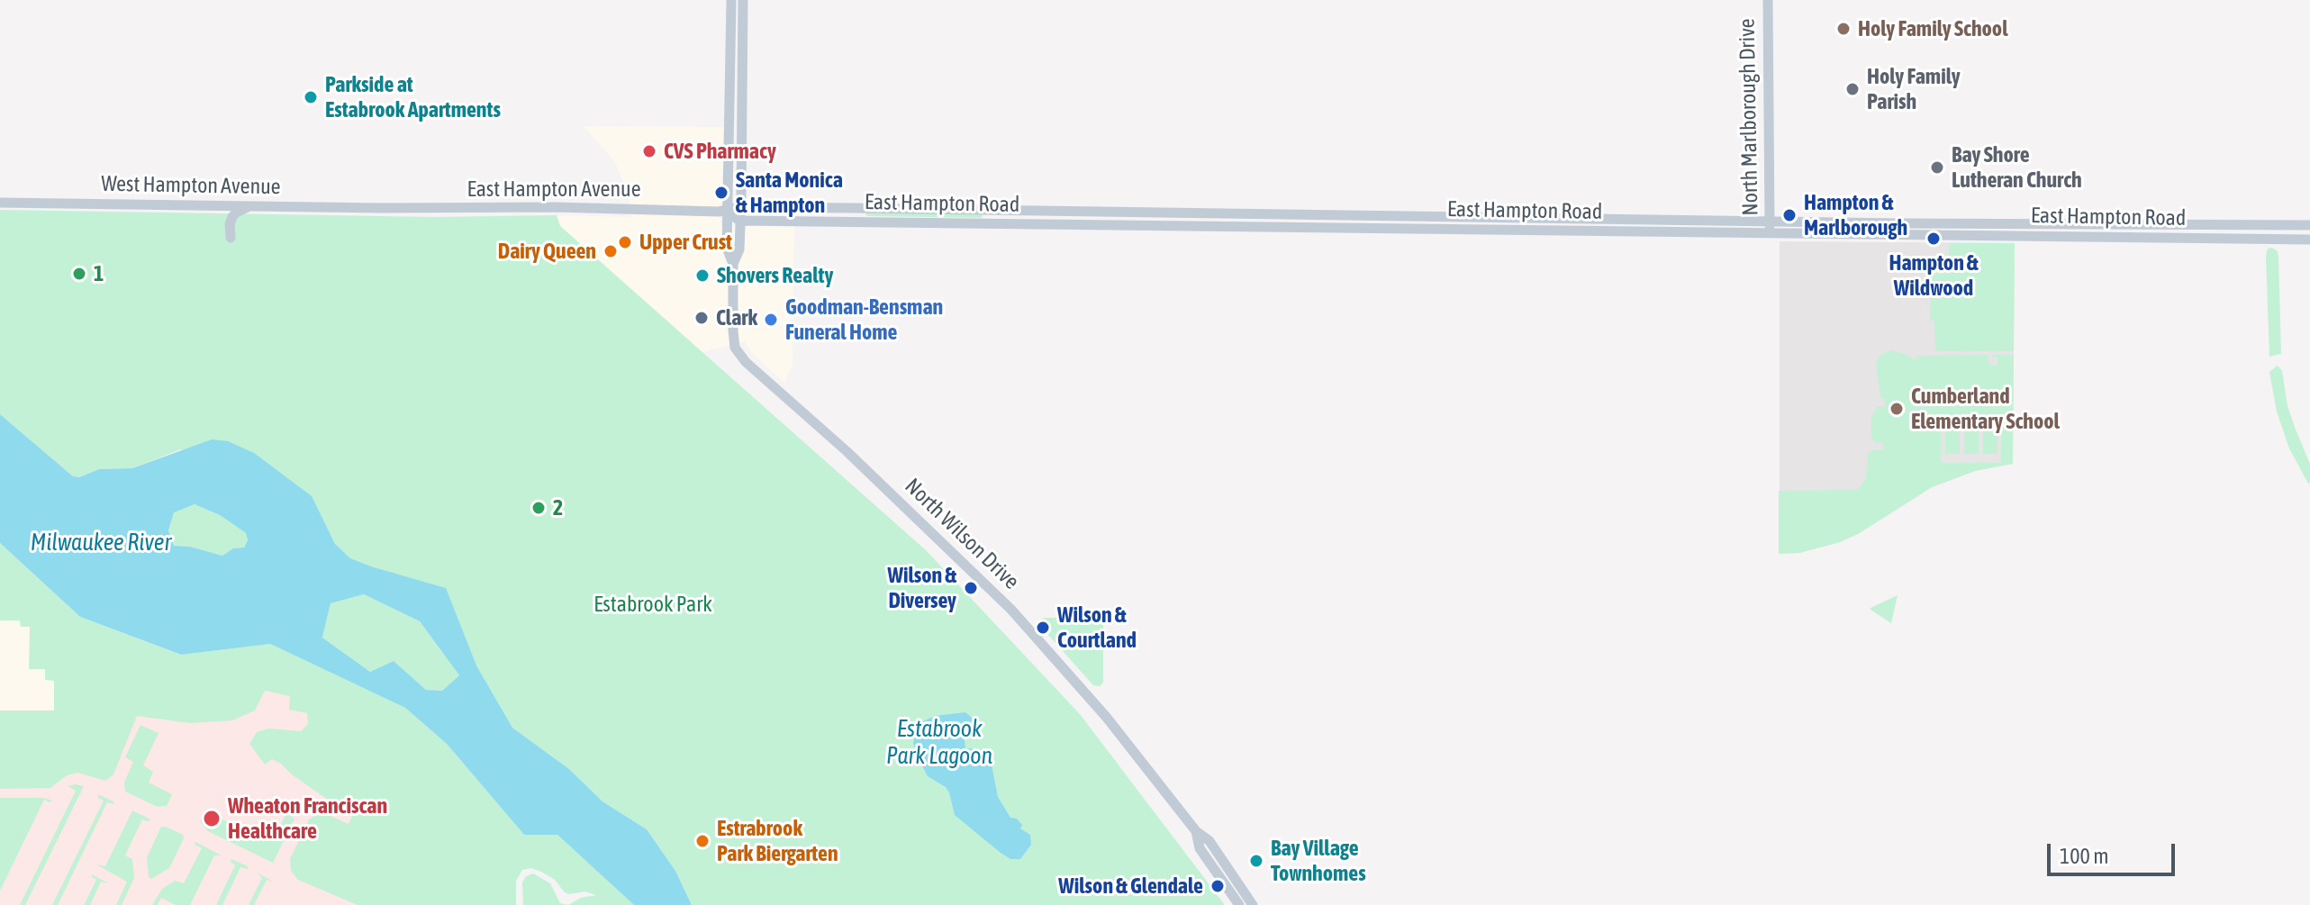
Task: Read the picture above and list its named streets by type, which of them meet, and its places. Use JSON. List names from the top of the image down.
{
  "streets": {
    "main road": [
      "North Marlborough Drive",
      "West Hampton Avenue",
      "East Hampton Avenue",
      "East Hampton Road",
      "North Wilson Drive"
    ]
  },
  "crossings": [
    ["North Marlborough Drive", "East Hampton Road"],
    ["West Hampton Avenue", "East Hampton Avenue"],
    ["East Hampton Avenue", "East Hampton Road"]
  ],
  "water": ["Milwaukee River", "Estabrook Park Lagoon"],
  "parks": ["Estabrook Park"],
  "places": [
    "Holy Family School",
    "Holy Family Parish",
    "Parkside at Estabrook Apartments",
    "CVS Pharmacy",
    "Bay Shore Lutheran Church",
    "Santa Monica & Hampton",
    "Hampton & Marlborough",
    "Hampton & Wildwood",
    "Upper Crust",
    "Dairy Queen",
    "1",
    "Shovers Realty",
    "Clark",
    "Goodman-Bensman Funeral Home",
    "Cumberland Elementary School",
    "2",
    "Wilson & Diversey",
    "Wilson & Courtland",
    "Wheaton Franciscan Healthcare",
    "Estrabrook Park Biergarten",
    "Bay Village Townhomes",
    "Wilson & Glendale"
  ],
  "scale_bar": "100 m"
}
